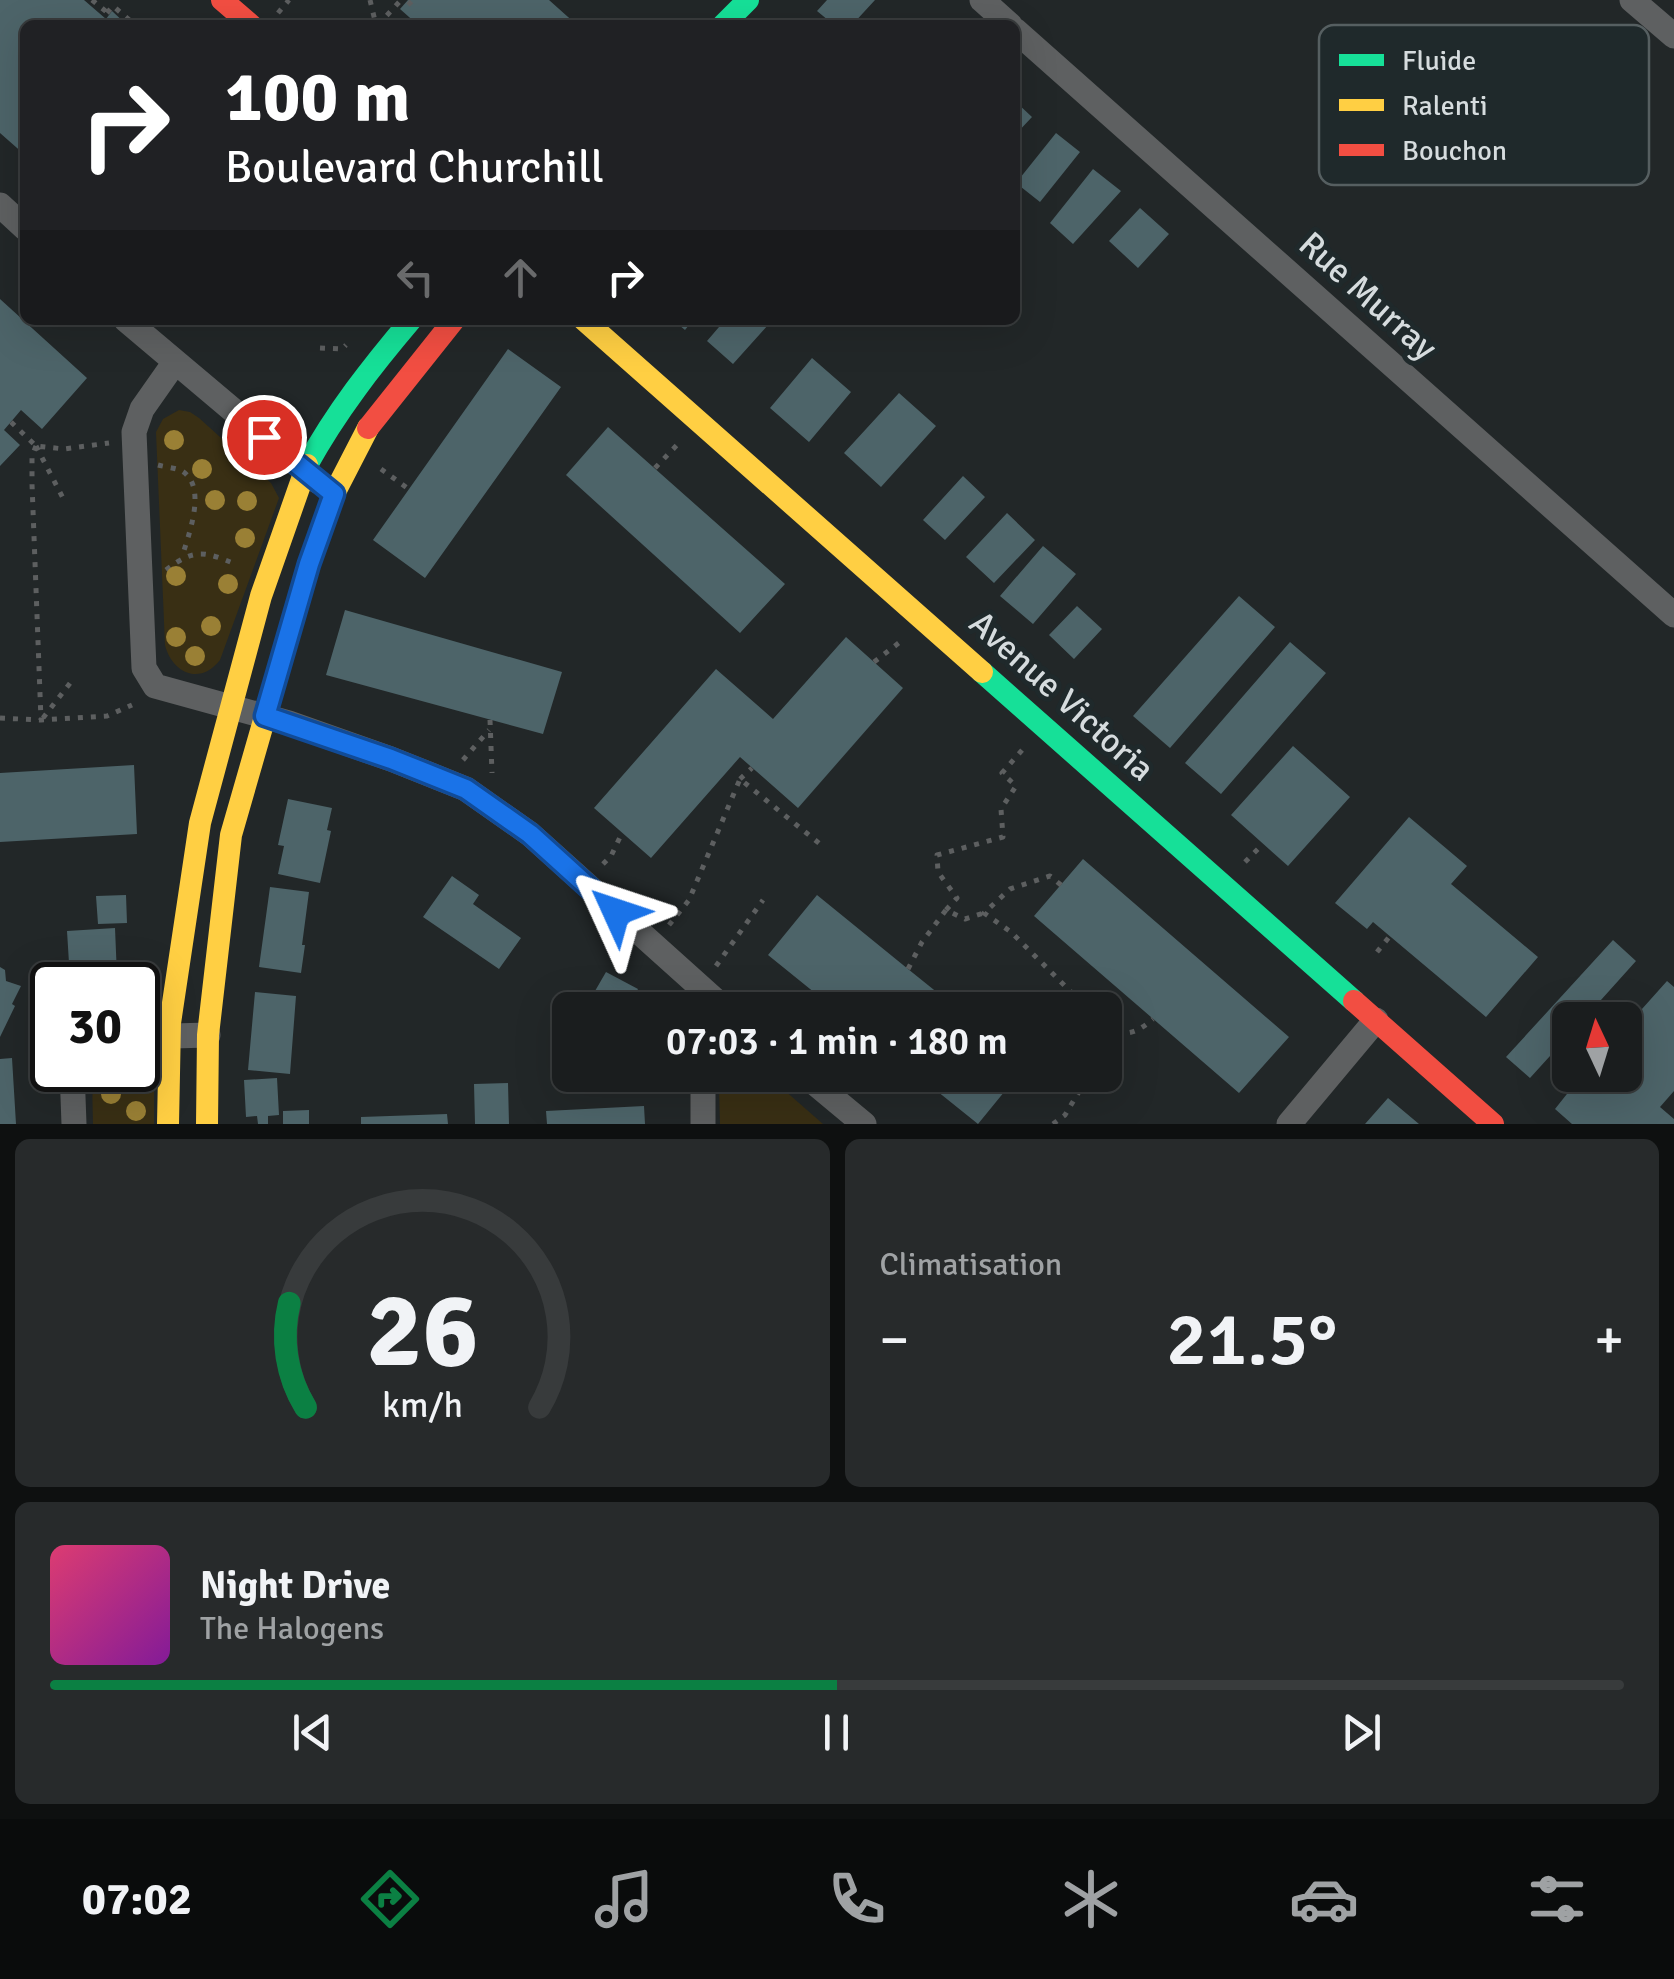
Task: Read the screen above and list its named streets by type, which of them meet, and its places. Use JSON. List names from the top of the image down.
{
  "streets": {
    "street": ["Rue Murray", "Avenue Victoria"]
  },
  "legend": ["Fluide", "Ralenti", "Bouchon"],
  "north": "top",
  "page": {
    "turn": ["100 m", "Boulevard Churchill"],
    "limit": "30",
    "trip": "07:03 · 1 min · 180 m",
    "tile": "Climatisation",
    "heat": ["−", "21.5°", "+"],
    "song": ["Night Drive", "The Halogens"],
    "tabs": "07:02",
    "gauge": ["26", "km/h"]
  }
}
